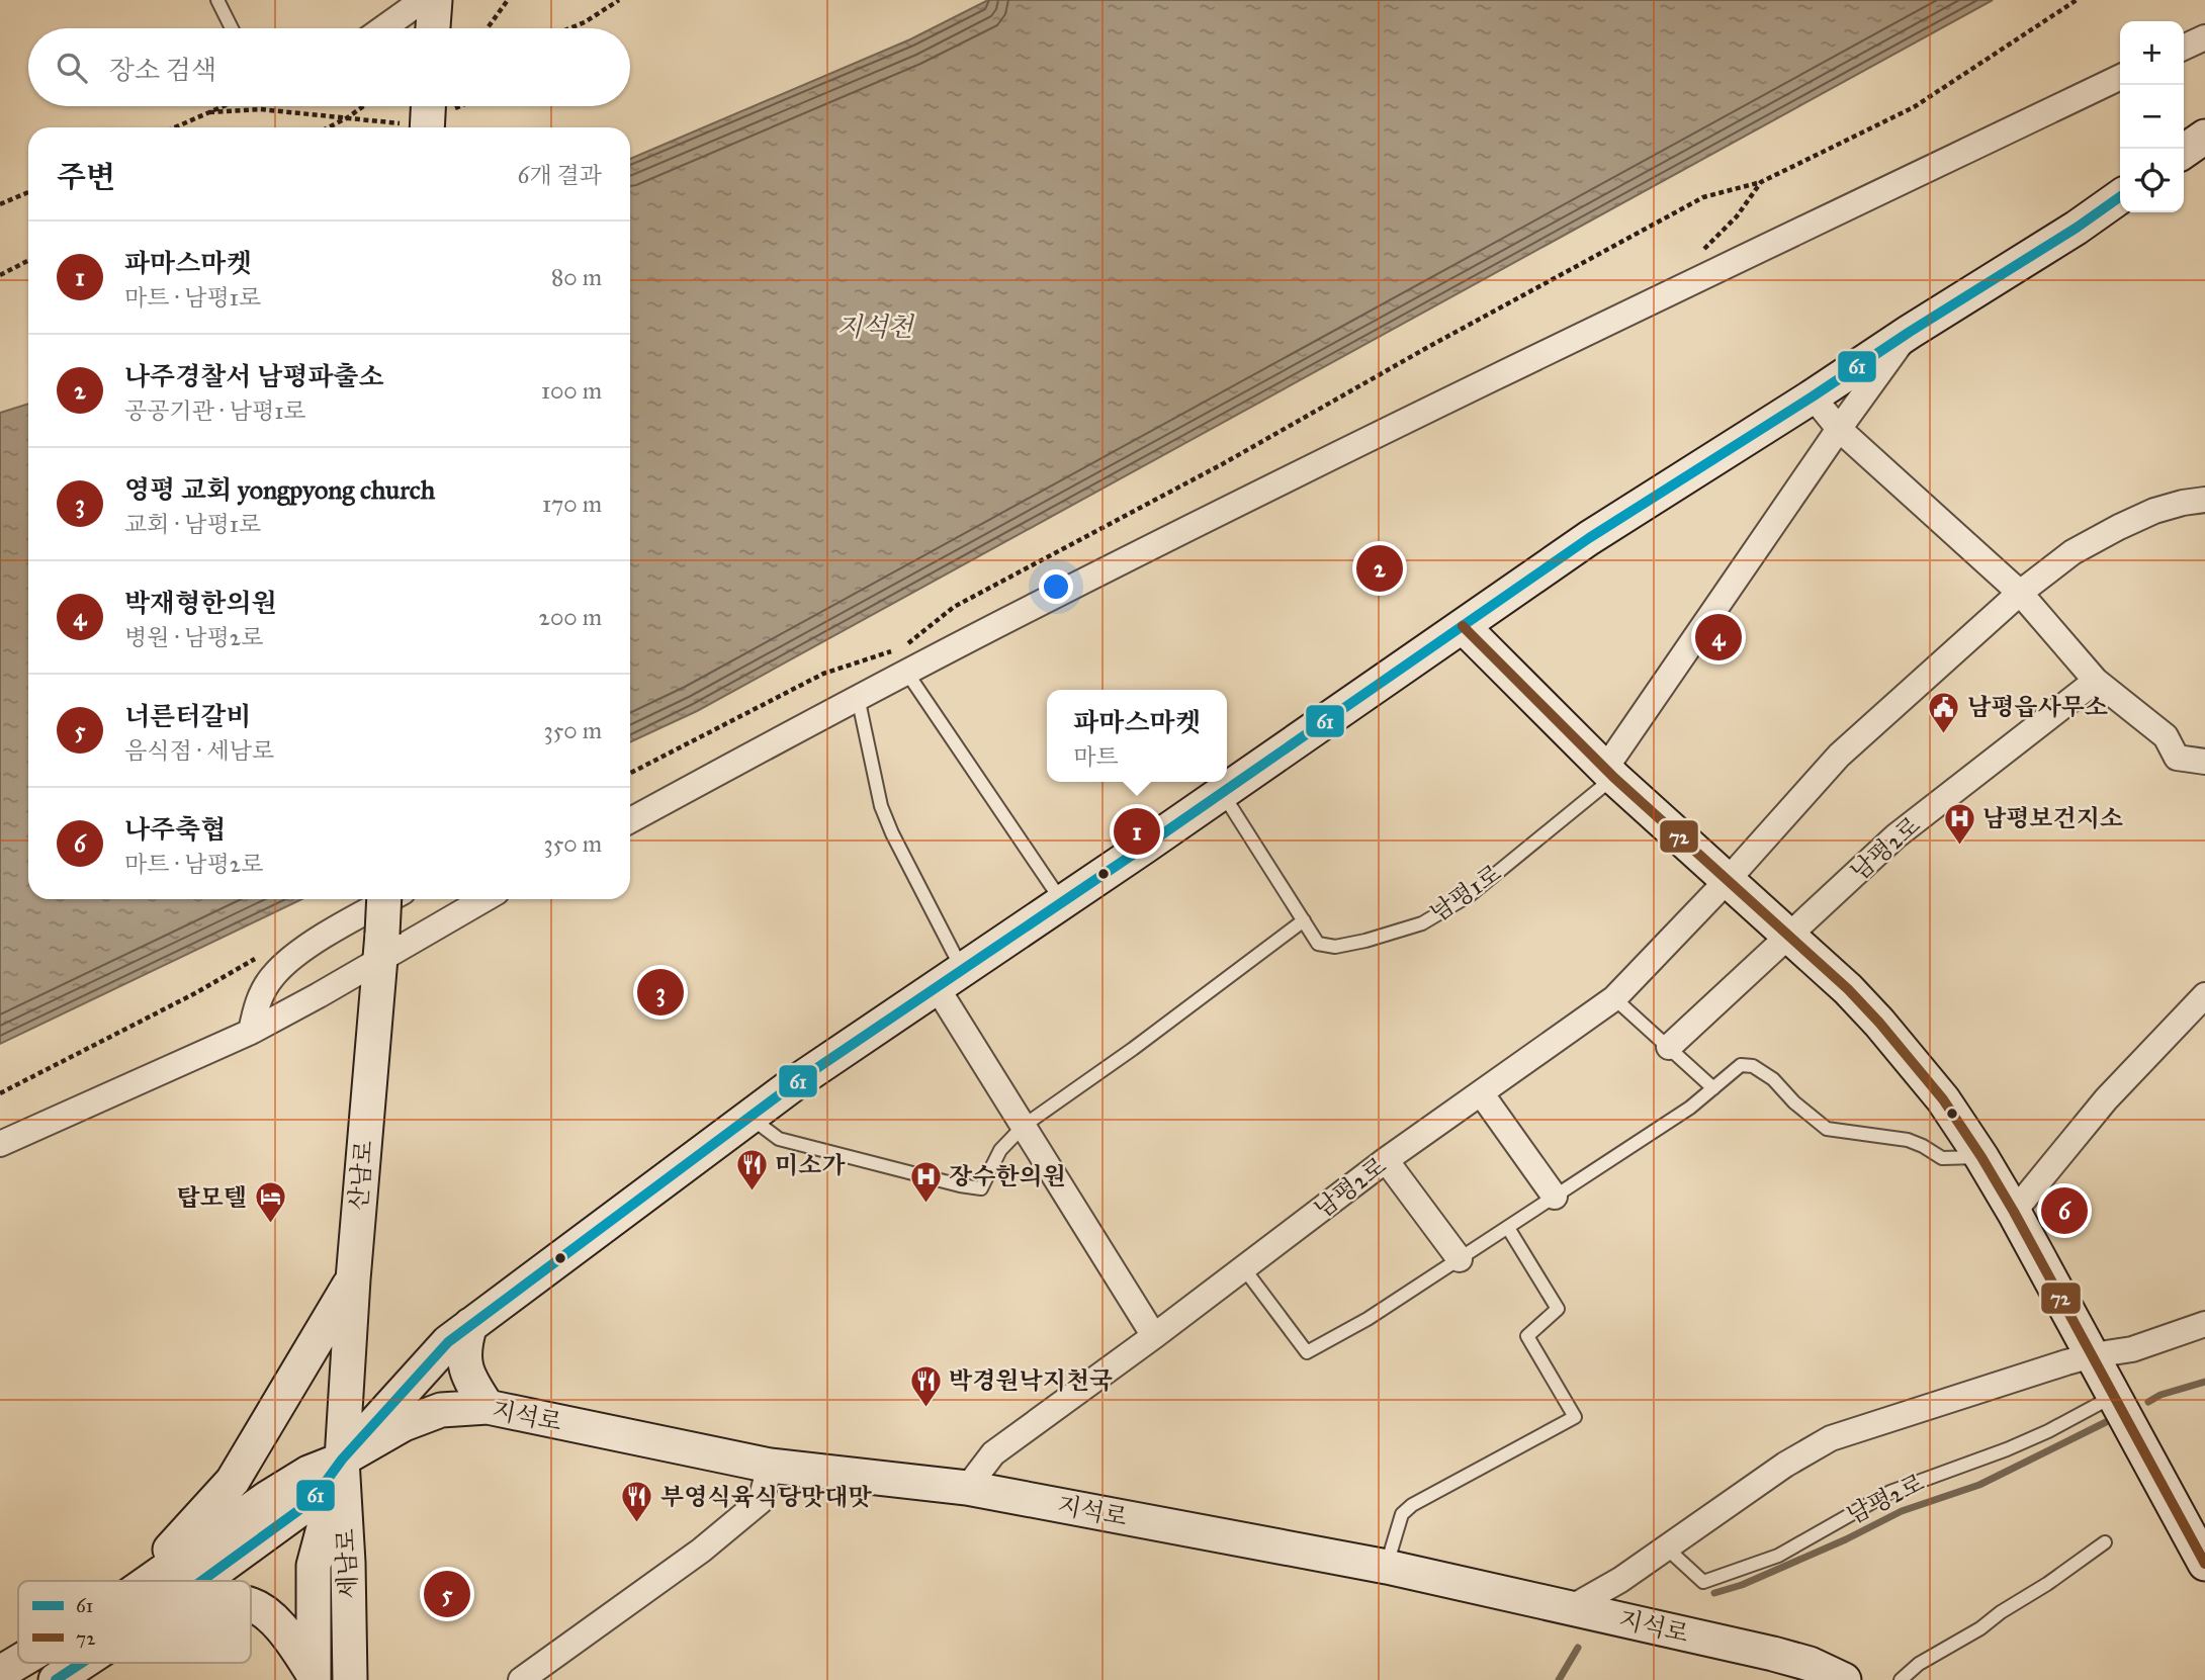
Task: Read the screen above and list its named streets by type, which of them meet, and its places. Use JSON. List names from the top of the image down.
{
  "streets": {
    "street": [
      "남평2로",
      "산남로",
      "지석로",
      "세남로"
    ],
    "lane": ["남평1로"]
  },
  "crossings": [
    ["남평2로", "지석로"],
    ["산남로", "지석로"],
    ["산남로", "세남로"],
    ["지석로", "세남로"]
  ],
  "water": ["지석천"],
  "places": {
    "public building": ["남평읍사무소"],
    "hospital": ["남평보건지소", "장수한의원"],
    "restaurant": ["미소가", "박경원낙지천국", "부영식육식당맛대맛"],
    "hotel": ["탑모텔"]
  },
  "lines": ["transit line 61", "transit line 72"],
  "legend": ["61", "72"],
  "page": {
    "map_buttons": ["+", "−"],
    "search": "장소 검색",
    "heading": ["주변", "6개 결과"],
    "list": [
      {
        "mark": "1",
        "name": "파마스마켓",
        "note": "마트 · 남평1로",
        "value": "80 m"
      },
      {
        "mark": "2",
        "name": "나주경찰서 남평파출소",
        "note": "공공기관 · 남평1로",
        "value": "100 m"
      },
      {
        "mark": "3",
        "name": "영평 교회 yongpyong church",
        "note": "교회 · 남평1로",
        "value": "170 m"
      },
      {
        "mark": "4",
        "name": "박재형한의원",
        "note": "병원 · 남평2로",
        "value": "200 m"
      },
      {
        "mark": "5",
        "name": "너른터갈비",
        "note": "음식점 · 세남로",
        "value": "350 m"
      },
      {
        "mark": "6",
        "name": "나주축협",
        "note": "마트 · 남평2로",
        "value": "350 m"
      }
    ],
    "pins": [
      "2",
      "4",
      "1",
      "3",
      "6",
      "5"
    ],
    "popup": ["파마스마켓", "마트"]
  }
}
